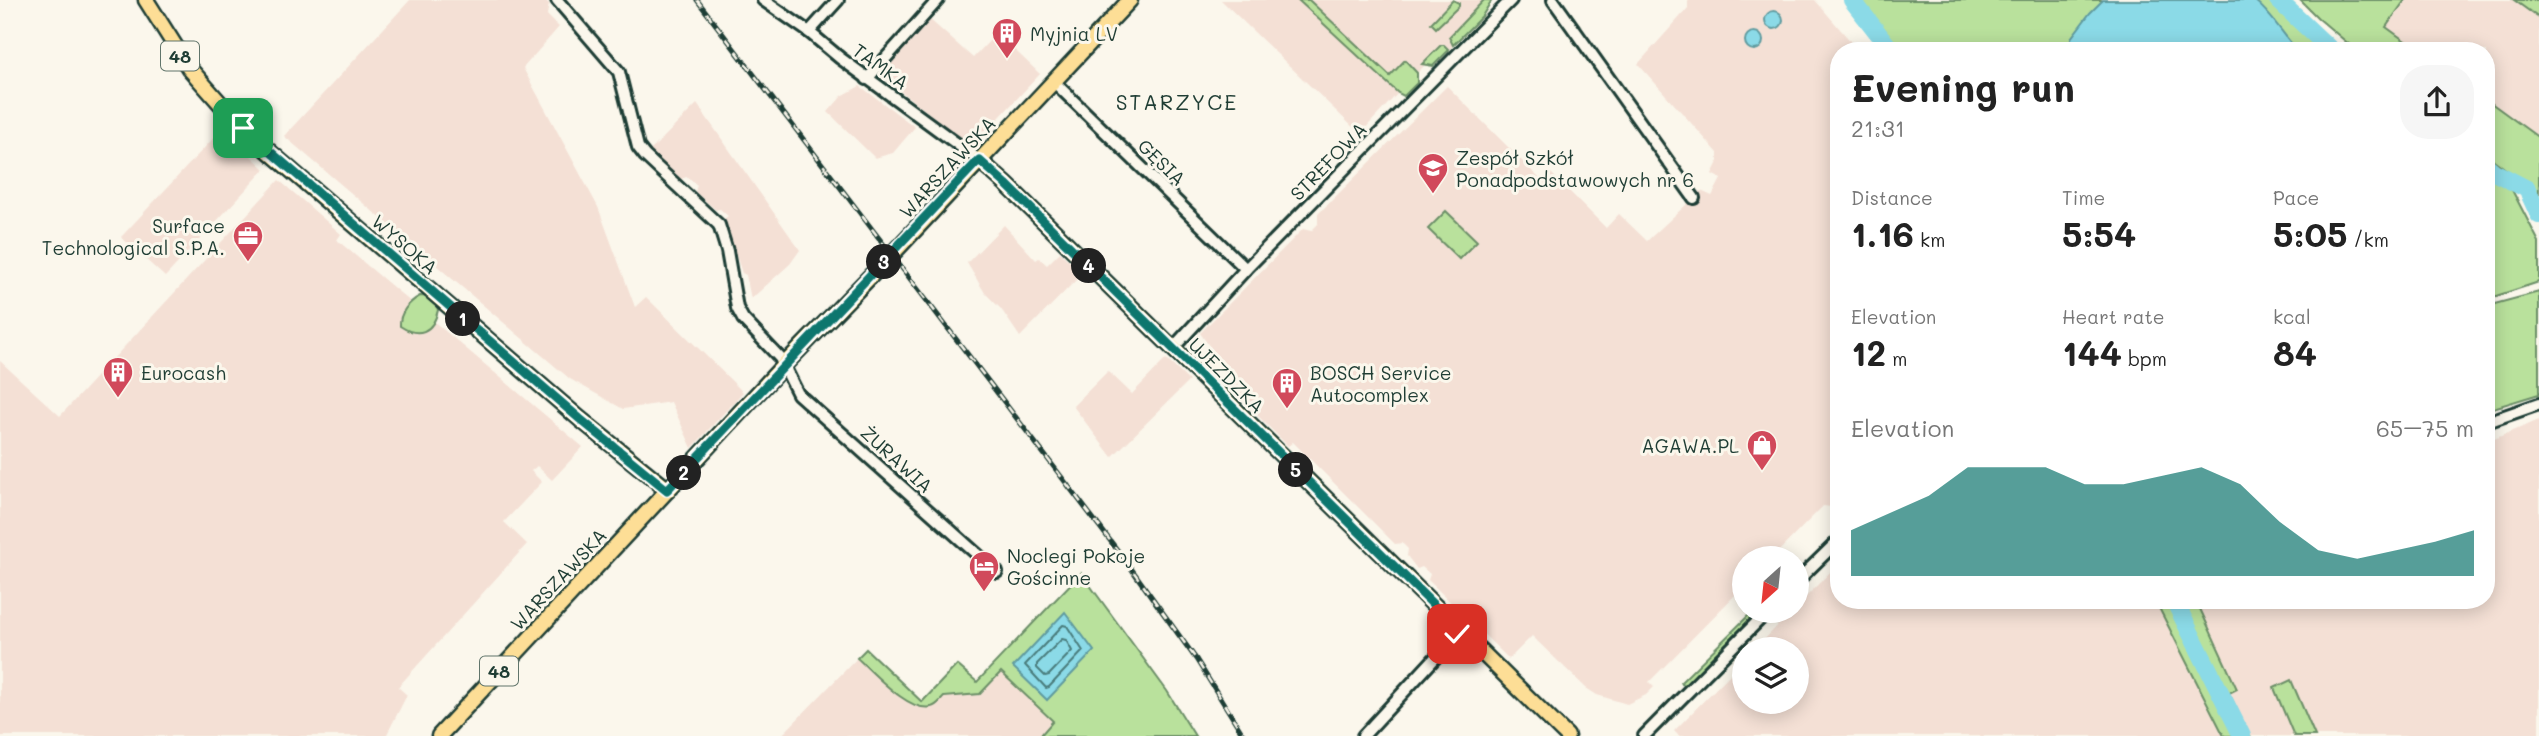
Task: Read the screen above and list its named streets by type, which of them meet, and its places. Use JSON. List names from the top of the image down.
{
  "streets": {
    "main road": [
      "48",
      "WARSZAWSKA",
      "WYSOKA",
      "UJEZDZKA"
    ],
    "street": [
      "TAMKA",
      "STREFOWA",
      "GĘSIA",
      "ŻURAWIA"
    ]
  },
  "crossings": [
    ["TAMKA", "WARSZAWSKA"],
    ["TAMKA", "UJEZDZKA"],
    ["STREFOWA", "GĘSIA"],
    ["STREFOWA", "UJEZDZKA"],
    ["GĘSIA", "WARSZAWSKA"],
    ["WARSZAWSKA", "WYSOKA"],
    ["WARSZAWSKA", "UJEZDZKA"],
    ["WARSZAWSKA", "ŻURAWIA"]
  ],
  "districts": ["STARZYCE"],
  "places": {
    "building": ["Myjnia LV", "Eurocash", "BOSCH Service Autocomplex"],
    "school or university": ["Zespół Szkół Ponadpodstawowych nr 6"],
    "office": ["Surface Technological S.P.A."],
    "shop": ["AGAWA.PL"],
    "hotel": ["Noclegi Pokoje Gościnne"]
  },
  "north": "bottom left",
  "page": {
    "heading": ["Evening run", "21:31"],
    "stats": [
      ["Distance", "1.16 km"],
      ["Time", "5:54"],
      ["Pace", "5:05 /km"],
      ["Elevation", "12 m"],
      ["Heart rate", "144 bpm"],
      ["kcal", "84"]
    ],
    "pins": [
      "3",
      "4",
      "1",
      "5",
      "2"
    ],
    "chart": ["Elevation", "65–75 m"]
  }
}
